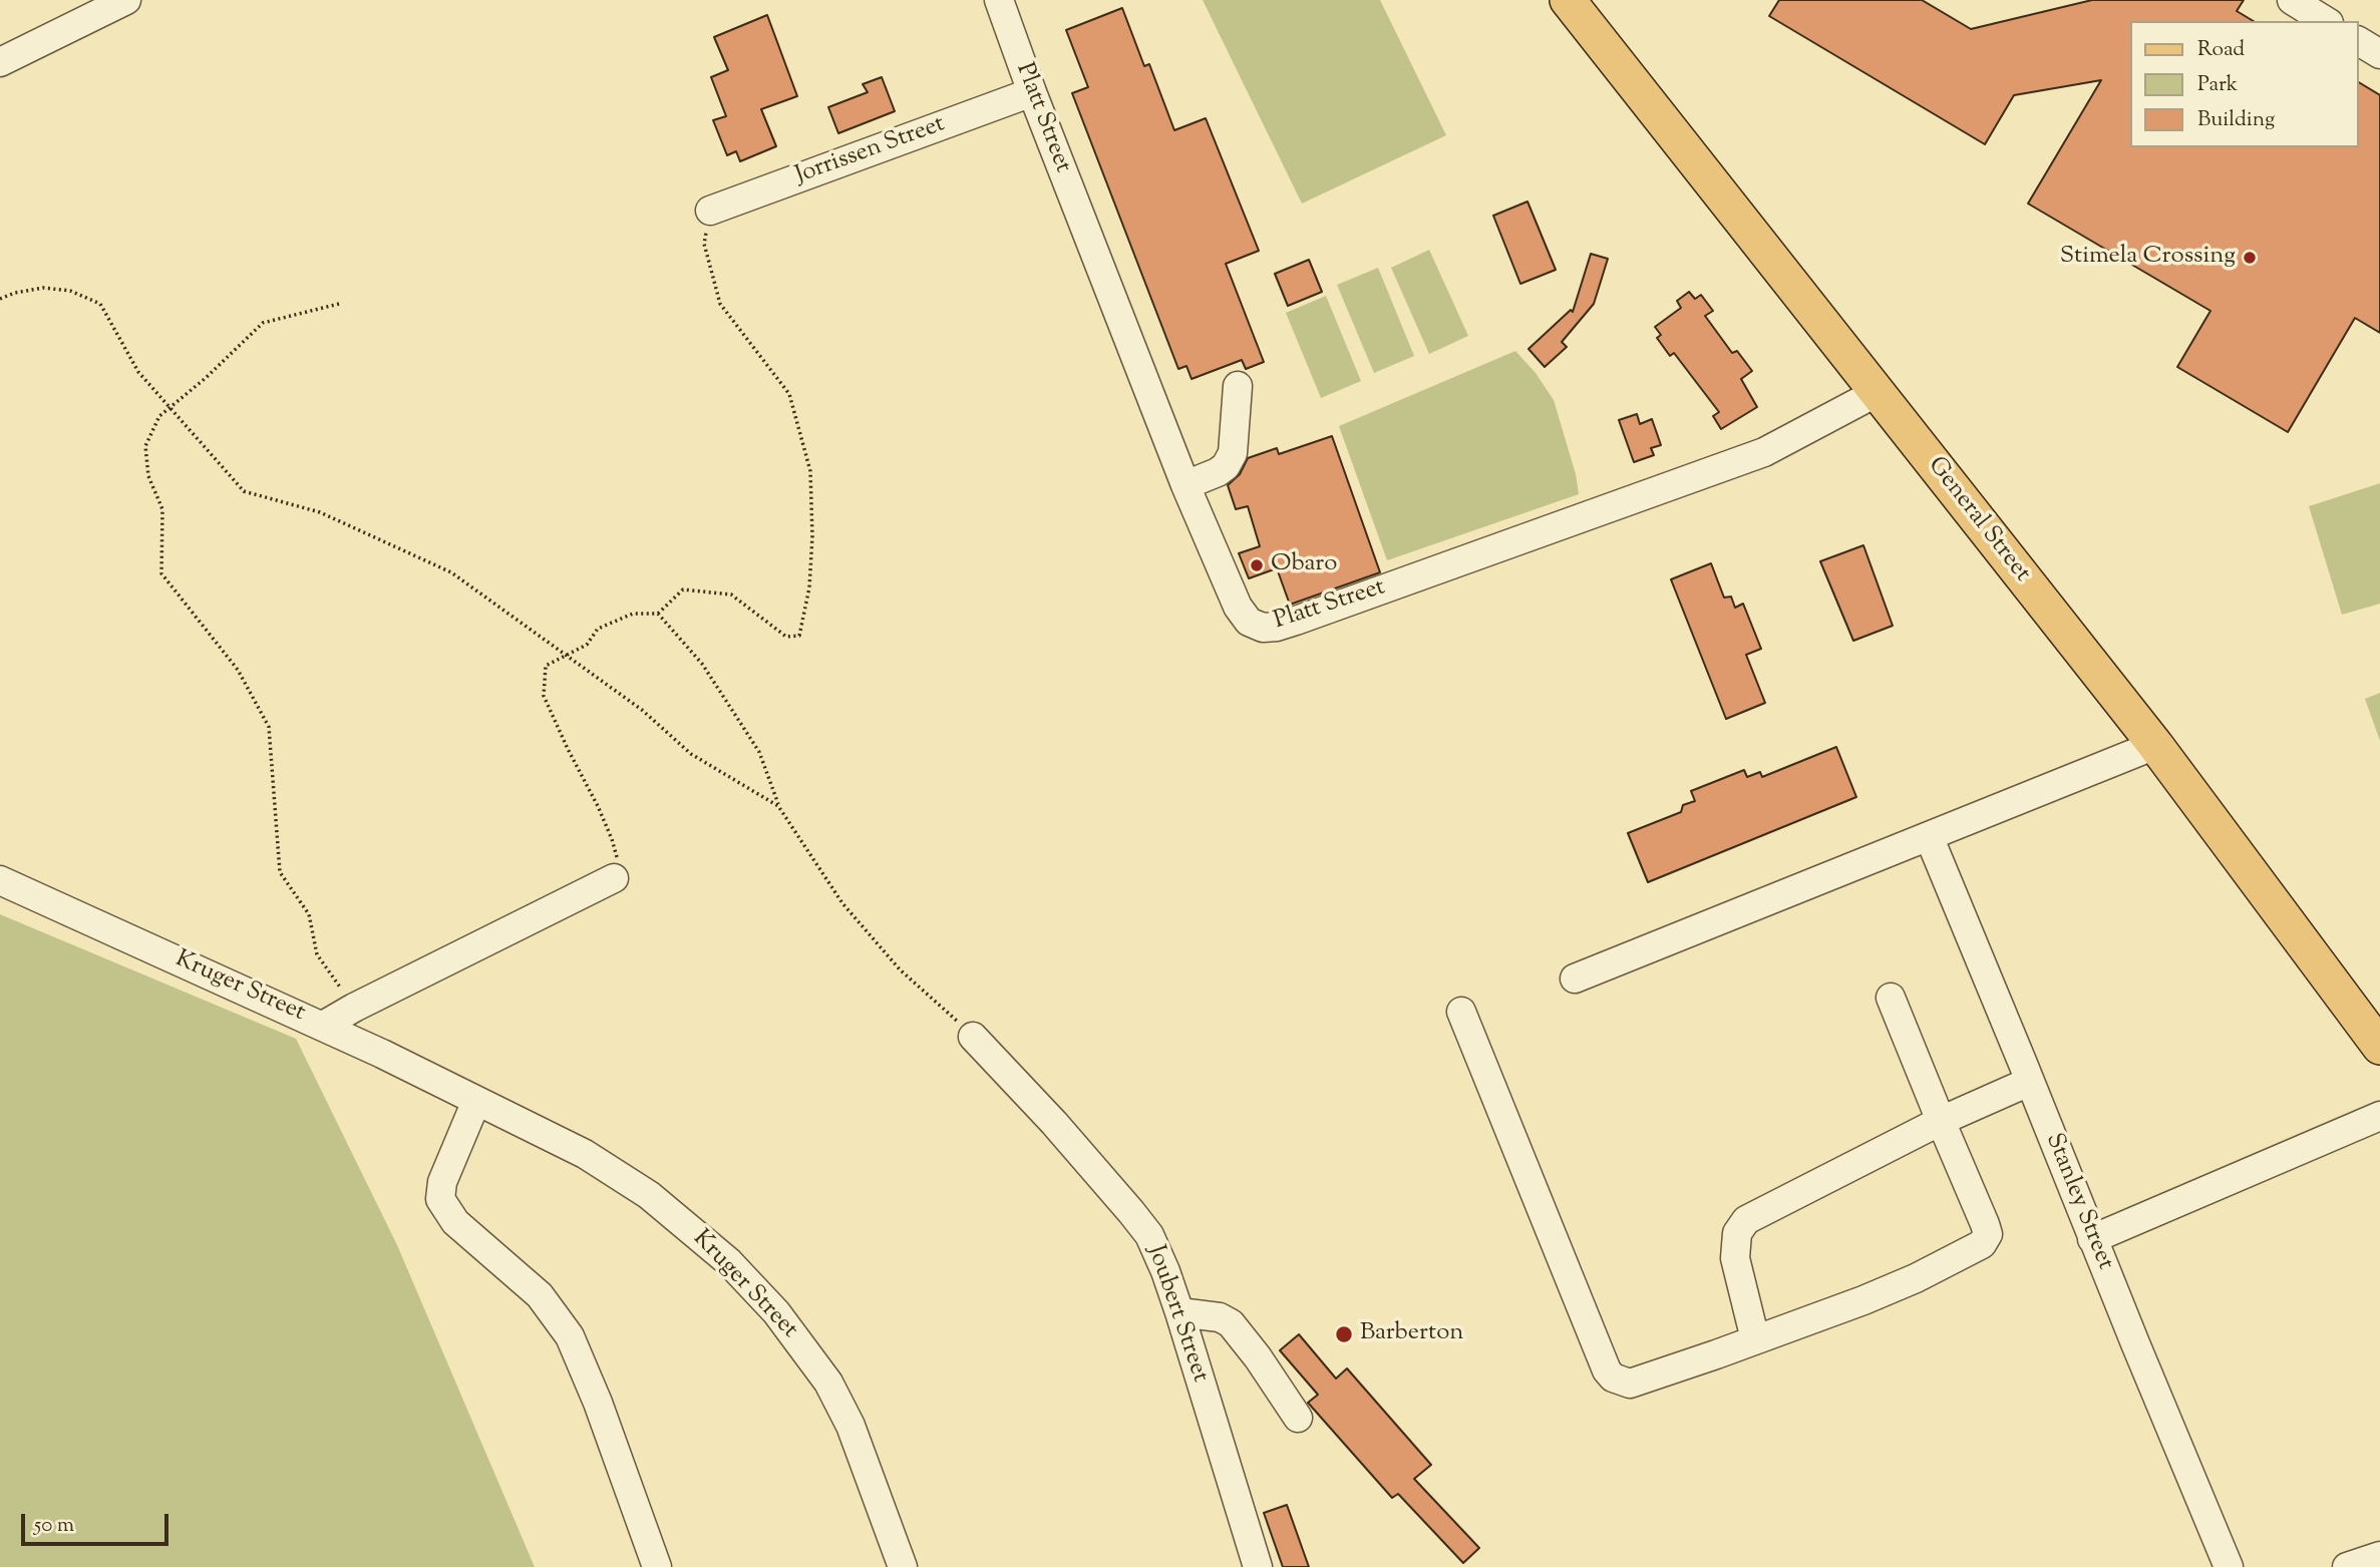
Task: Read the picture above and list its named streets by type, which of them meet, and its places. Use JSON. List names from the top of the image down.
{
  "streets": {
    "main road": ["General Street"],
    "street": [
      "Platt Street",
      "Jorrissen Street",
      "Kruger Street",
      "Stanley Street",
      "Joubert Street"
    ]
  },
  "crossings": [
    ["Platt Street", "Jorrissen Street"],
    ["Platt Street", "General Street"]
  ],
  "places": ["Stimela Crossing", "Obaro", "Barberton"],
  "legend": ["Road", "Park", "Building"],
  "scale_bar": "50 m"
}
